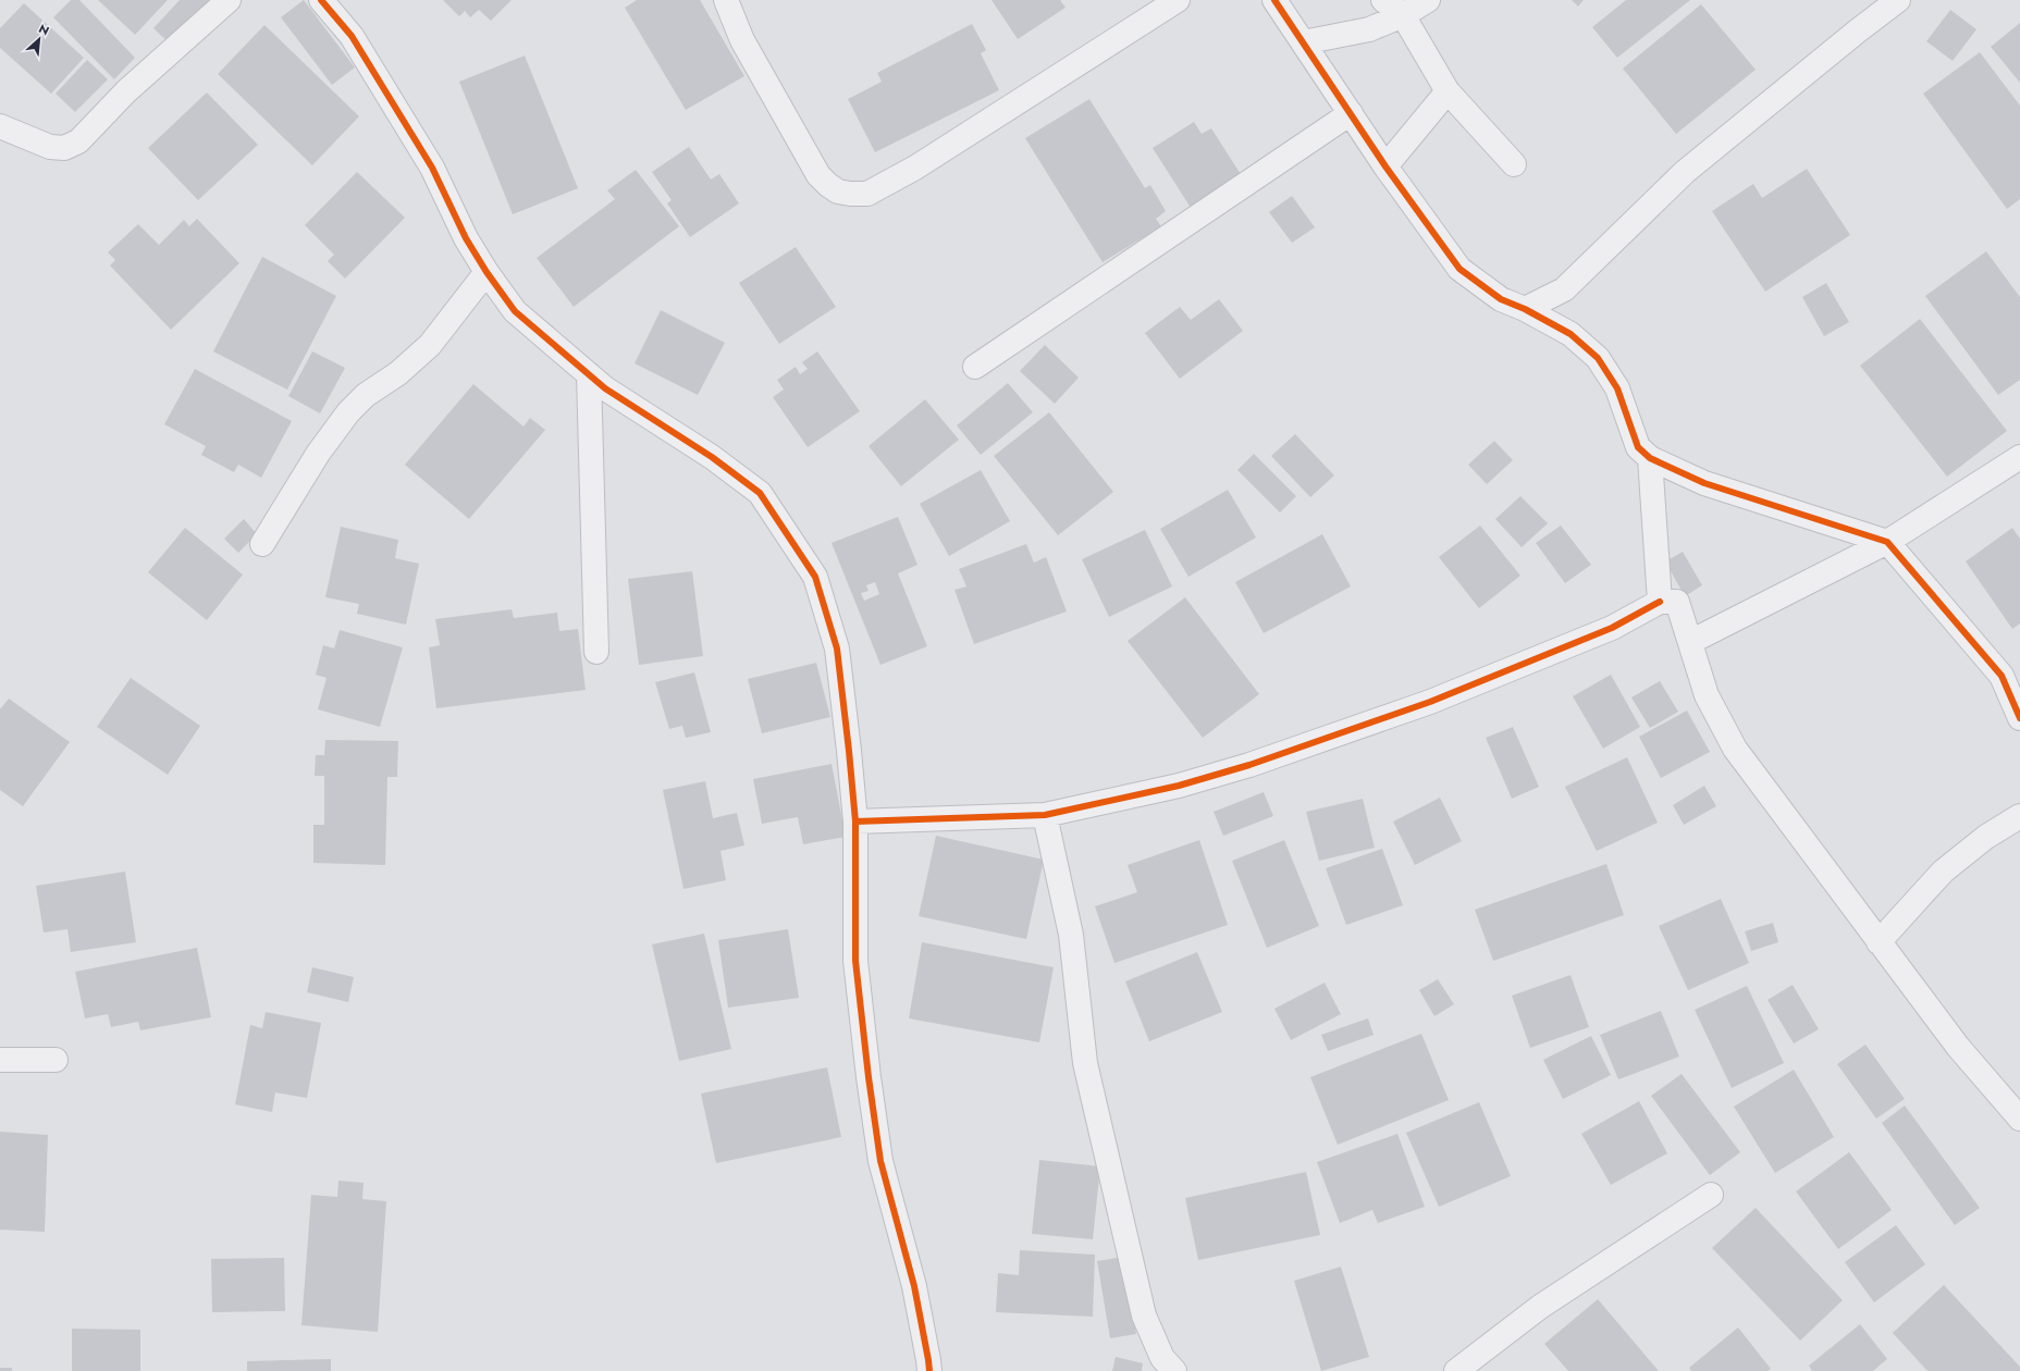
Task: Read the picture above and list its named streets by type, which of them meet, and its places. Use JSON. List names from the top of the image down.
{
  "north": "top right"
}
